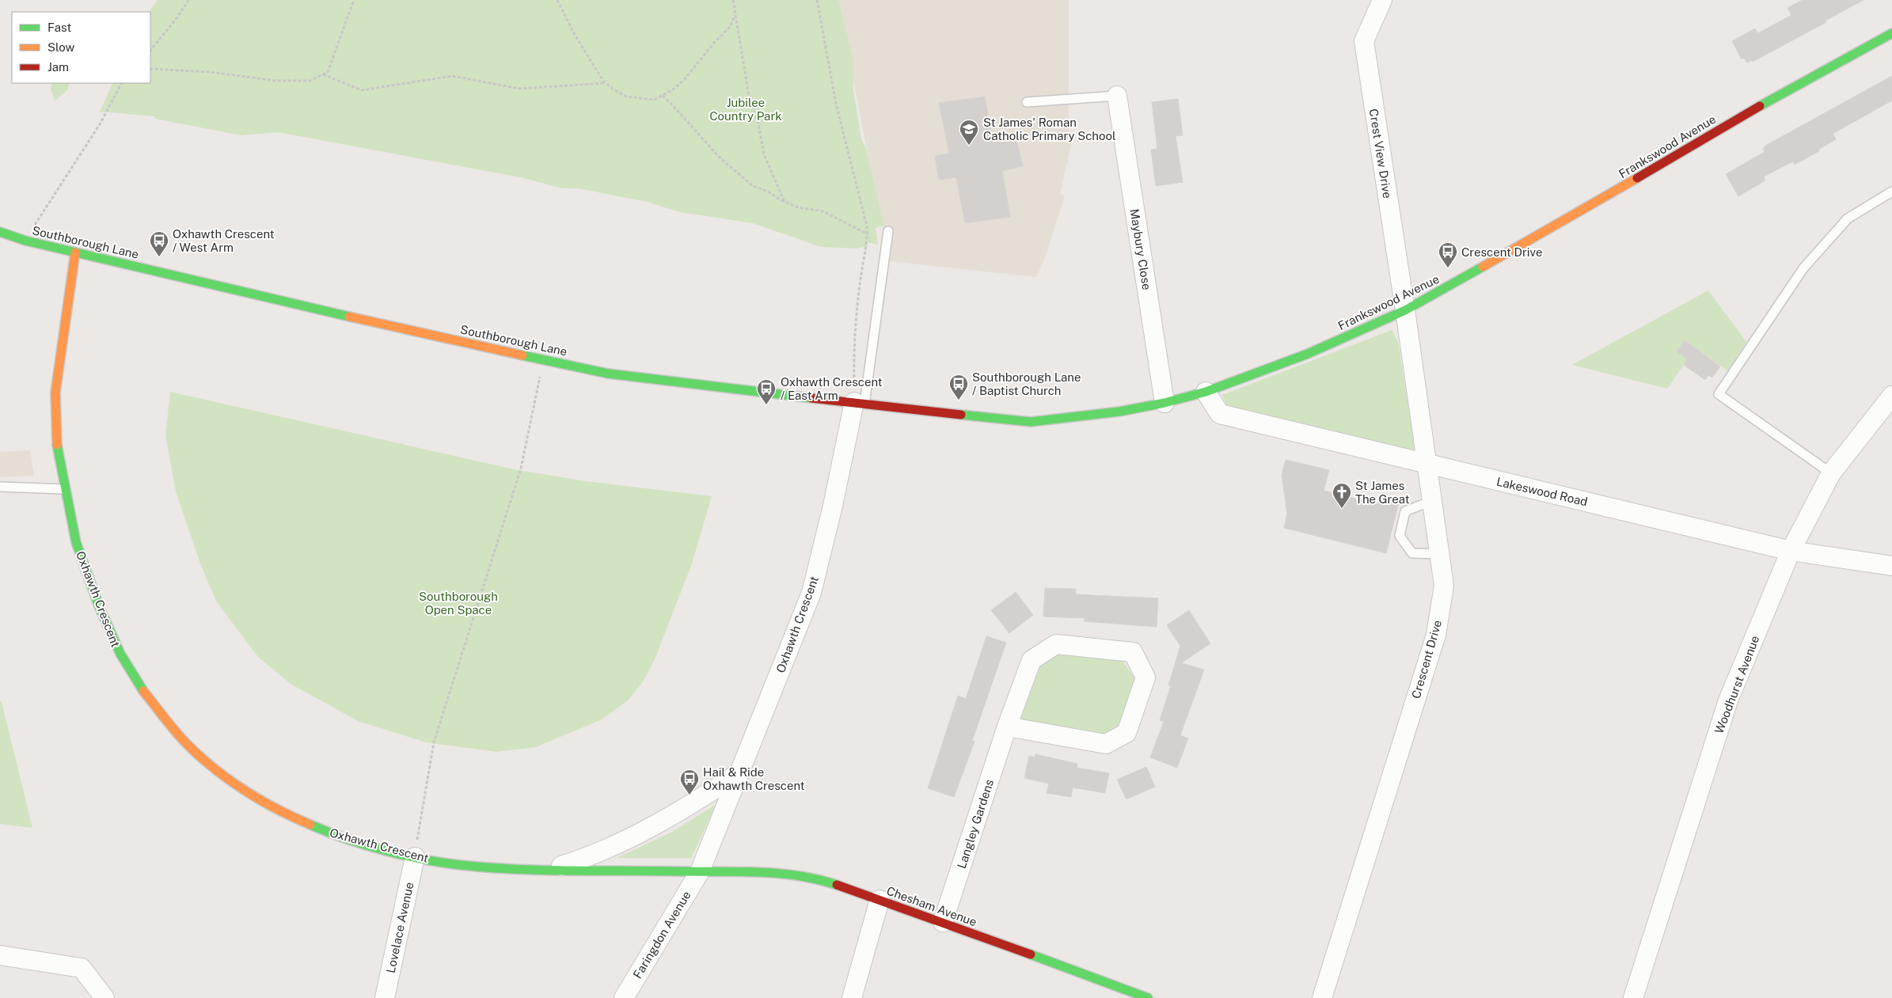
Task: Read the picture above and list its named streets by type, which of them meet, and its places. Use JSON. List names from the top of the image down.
{
  "streets": {
    "street": [
      "Frankswood Avenue",
      "Crest View Drive",
      "Southborough Lane",
      "Maybury Close",
      "Lakeswood Road",
      "Oxhawth Crescent",
      "Crescent Drive",
      "Woodhurst Avenue",
      "Langley Gardens",
      "Chesham Avenue",
      "Lovelace Avenue",
      "Faringdon Avenue"
    ]
  },
  "crossings": [
    ["Frankswood Avenue", "Crest View Drive"],
    ["Frankswood Avenue", "Southborough Lane"],
    ["Frankswood Avenue", "Maybury Close"],
    ["Frankswood Avenue", "Lakeswood Road"],
    ["Frankswood Avenue", "Crescent Drive"],
    ["Crest View Drive", "Crescent Drive"],
    ["Southborough Lane", "Oxhawth Crescent"],
    ["Lakeswood Road", "Crescent Drive"],
    ["Lakeswood Road", "Woodhurst Avenue"],
    ["Oxhawth Crescent", "Chesham Avenue"],
    ["Oxhawth Crescent", "Lovelace Avenue"],
    ["Oxhawth Crescent", "Faringdon Avenue"],
    ["Langley Gardens", "Chesham Avenue"],
    ["Chesham Avenue", "Faringdon Avenue"]
  ],
  "parks": ["Jubilee Country Park", "Southborough Open Space"],
  "places": {
    "school or university": ["St James' Roman Catholic Primary School"],
    "bus stop": [
      "Oxhawth Crescent / West Arm",
      "Crescent Drive",
      "Southborough Lane / Baptist Church",
      "Oxhawth Crescent / East Arm",
      "Hail & Ride Oxhawth Crescent"
    ],
    "church": ["St James The Great"]
  },
  "legend": ["Fast", "Slow", "Jam"]
}
